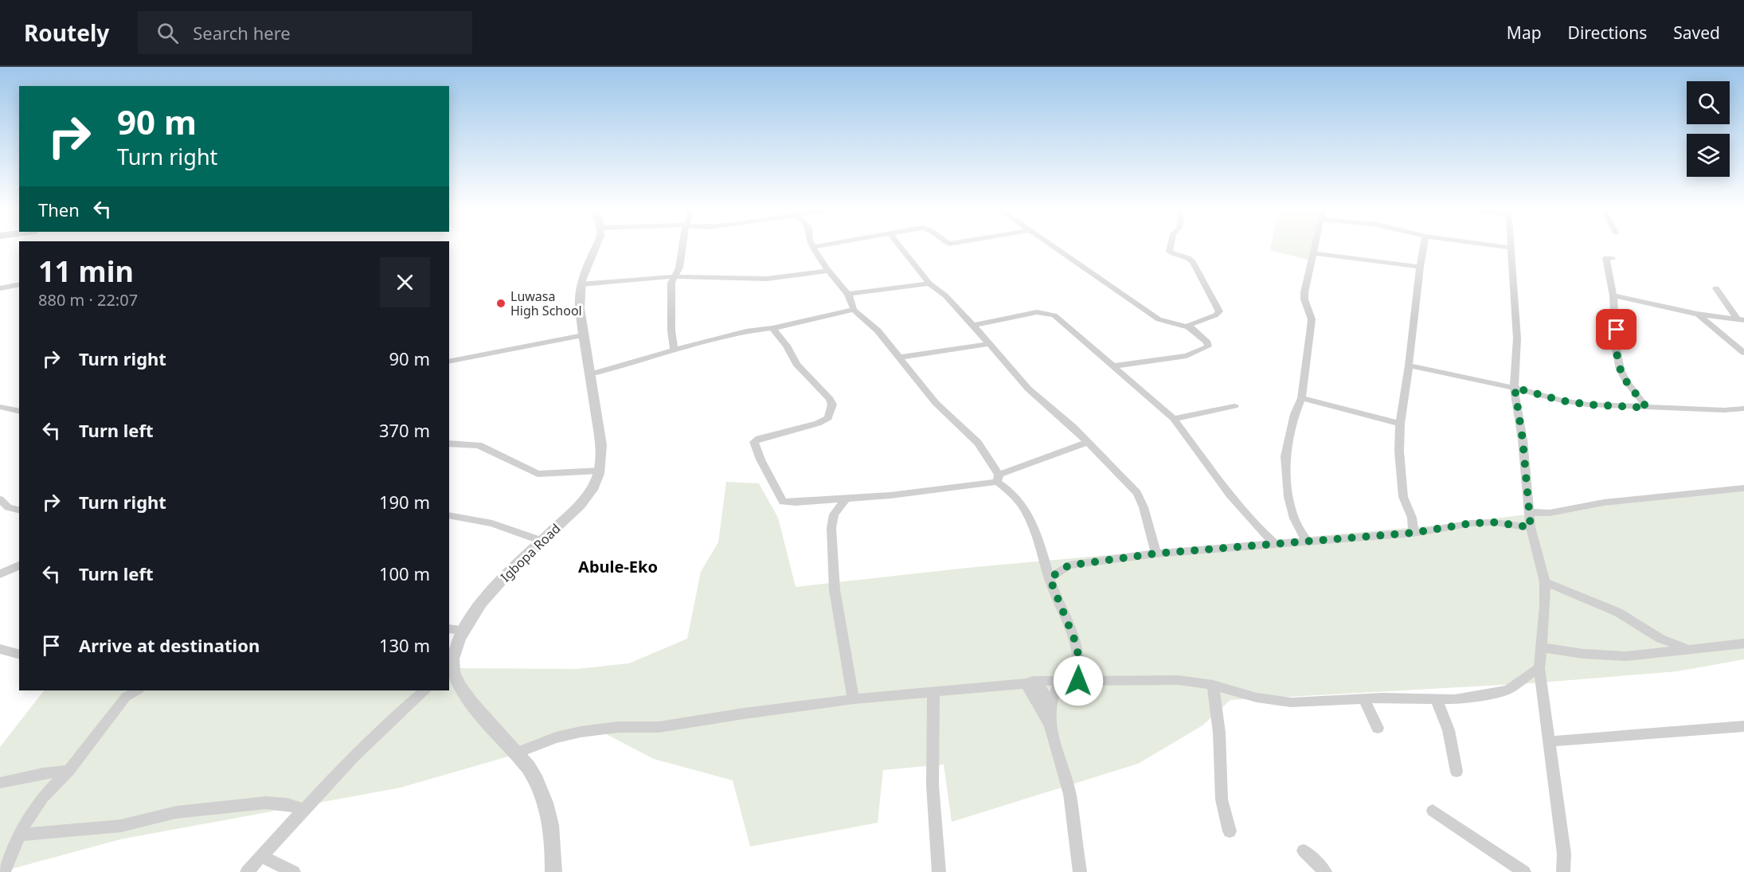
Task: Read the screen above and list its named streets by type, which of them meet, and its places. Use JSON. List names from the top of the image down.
{
  "streets": {
    "street": ["Igbopa Road"]
  },
  "districts": ["Abule-Eko"],
  "places": ["Luwasa High School"],
  "page": {
    "header": "Routely",
    "search": "Search here",
    "nav": ["Map", "Directions", "Saved"],
    "turn": ["90 m", "Turn right"],
    "then": "Then",
    "heading": ["11 min", "880 m · 22:07"],
    "list": [
      {
        "name": "Turn right",
        "value": "90 m"
      },
      {
        "name": "Turn left",
        "value": "370 m"
      },
      {
        "name": "Turn right",
        "value": "190 m"
      },
      {
        "name": "Turn left",
        "value": "100 m"
      },
      {
        "name": "Arrive at destination",
        "value": "130 m"
      }
    ]
  }
}
